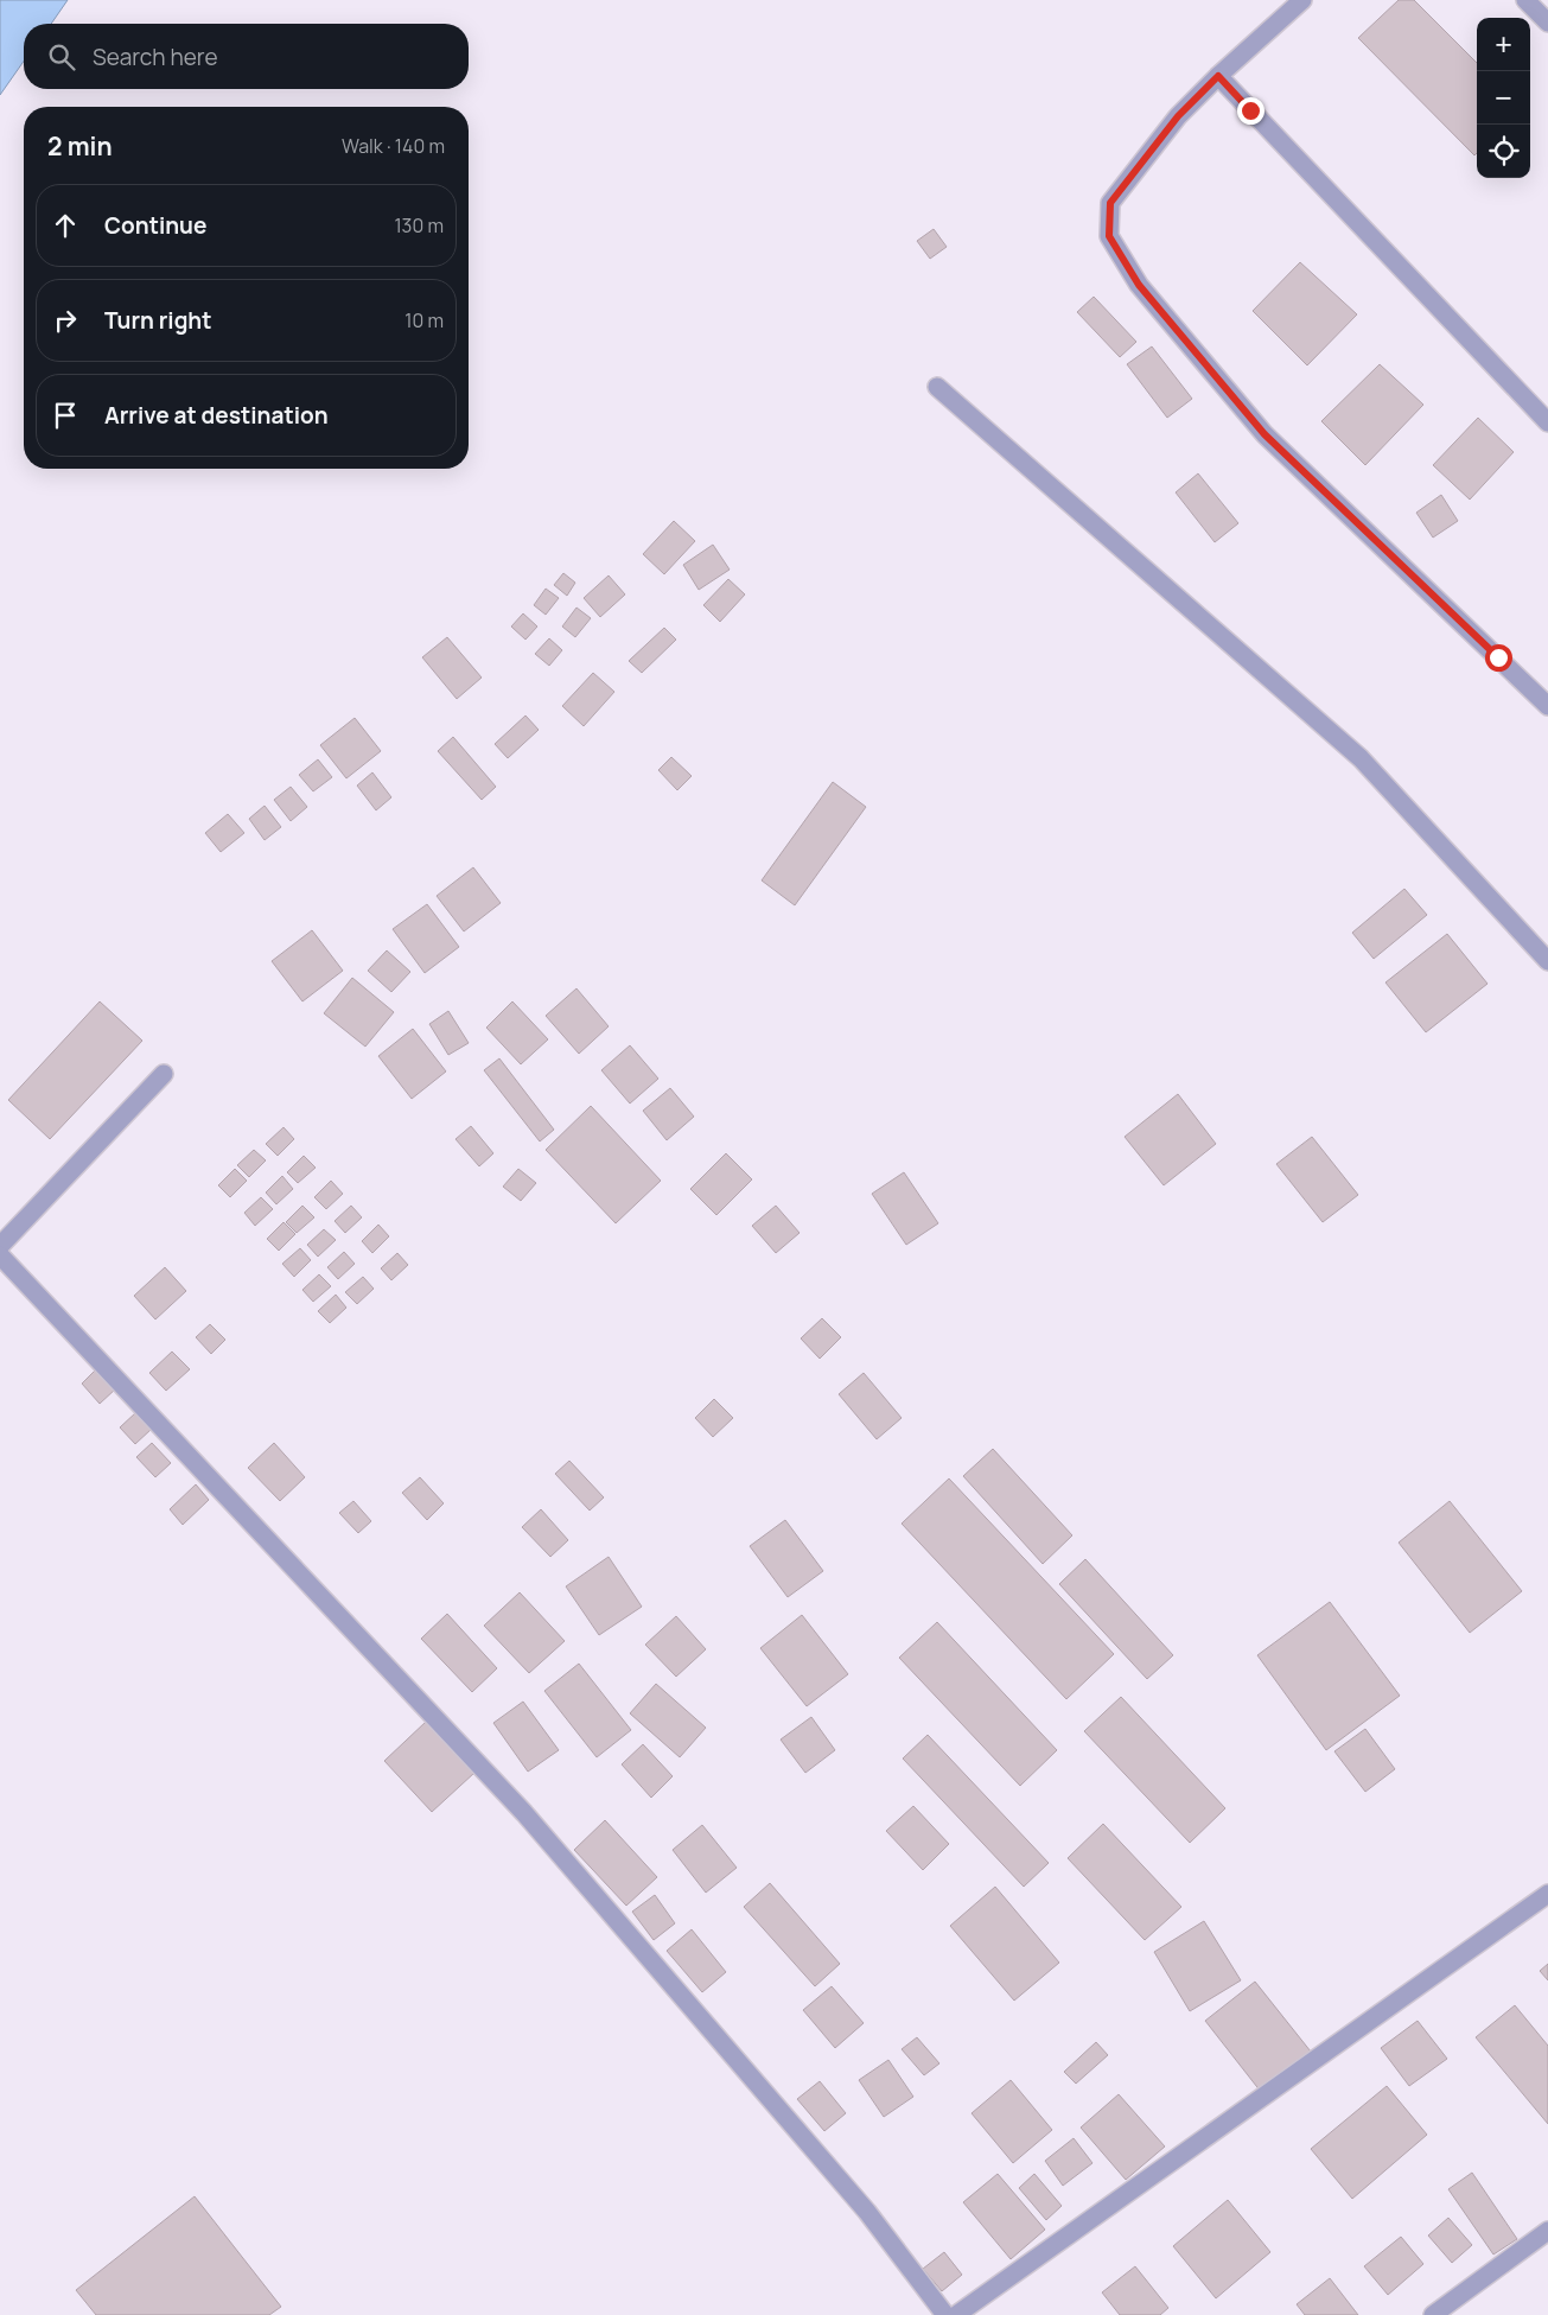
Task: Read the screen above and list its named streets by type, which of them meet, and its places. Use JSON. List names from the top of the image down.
{
  "page": {
    "map_buttons": ["+", "−"],
    "search": "Search here",
    "heading": ["2 min", "Walk · 140 m"],
    "list": [
      ["Continue", "130 m"],
      ["Turn right", "10 m"],
      "Arrive at destination"
    ]
  }
}
